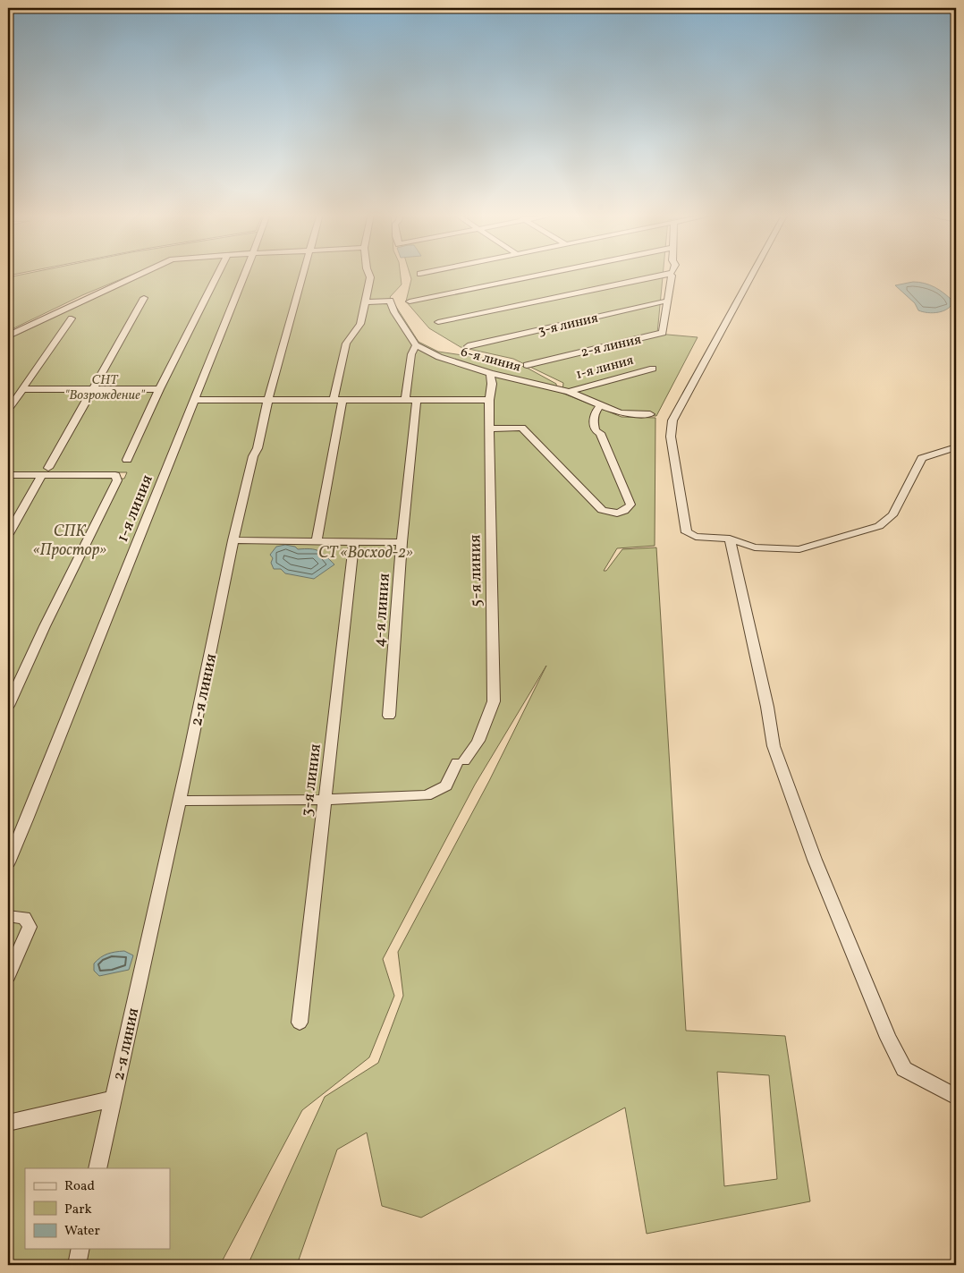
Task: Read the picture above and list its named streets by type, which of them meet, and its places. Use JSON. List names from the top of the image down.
{
  "streets": {
    "street": [
      "3-я линия",
      "2-я линия",
      "6-я линия",
      "1-я линия",
      "5-я линия",
      "4-я линия"
    ]
  },
  "crossings": [
    ["3-я линия", "2-я линия"],
    ["3-я линия", "5-я линия"],
    ["2-я линия", "5-я линия"],
    ["6-я линия", "1-я линия"],
    ["6-я линия", "5-я линия"]
  ],
  "parks": ["СНТ \"Возрождение\"", "СПК «Простор»", "СТ «Восход-2»"],
  "legend": ["Road", "Park", "Water"]
}
